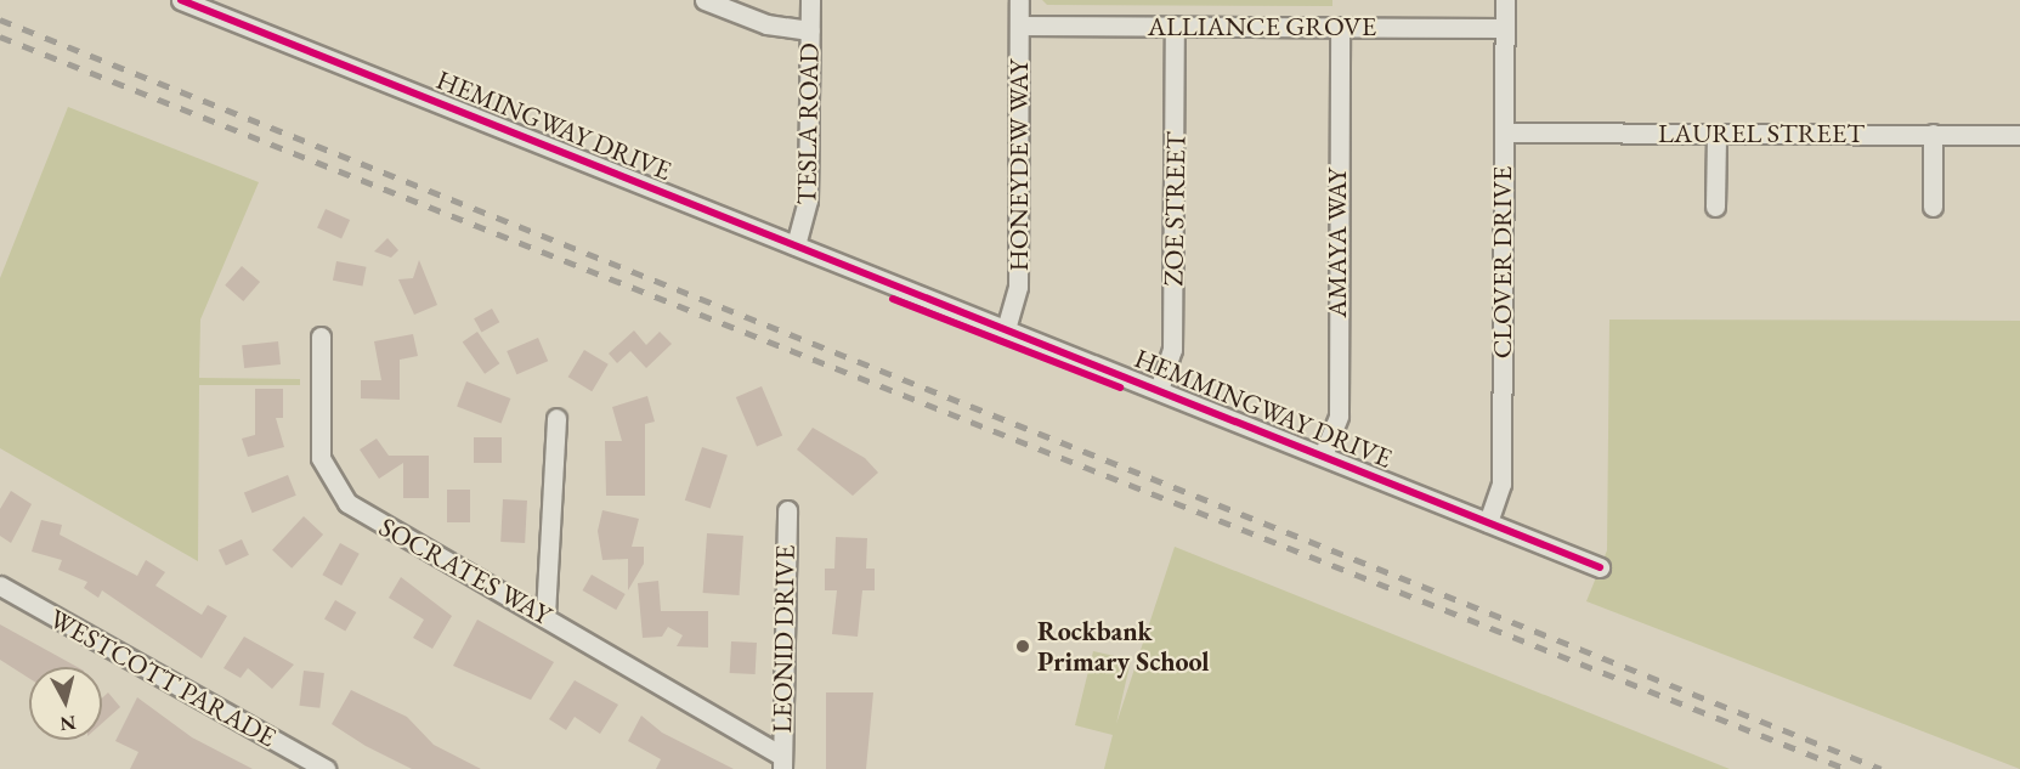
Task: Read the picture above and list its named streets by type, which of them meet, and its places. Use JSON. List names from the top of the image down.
{
  "streets": {
    "street": [
      "ALLIANCE GROVE",
      "TESLA ROAD",
      "HEMINGWAY DRIVE",
      "LAUREL STREET",
      "HONEYDEW WAY",
      "ZOE STREET",
      "AMAYA WAY",
      "CLOVER DRIVE",
      "HEMMINGWAY DRIVE",
      "SOCRATES WAY",
      "LEONID DRIVE",
      "WESTCOTT PARADE"
    ]
  },
  "crossings": [
    ["ALLIANCE GROVE", "HONEYDEW WAY"],
    ["ALLIANCE GROVE", "ZOE STREET"],
    ["ALLIANCE GROVE", "AMAYA WAY"],
    ["ALLIANCE GROVE", "CLOVER DRIVE"],
    ["TESLA ROAD", "HEMINGWAY DRIVE"],
    ["HEMINGWAY DRIVE", "HEMMINGWAY DRIVE"],
    ["LAUREL STREET", "CLOVER DRIVE"],
    ["HONEYDEW WAY", "HEMMINGWAY DRIVE"],
    ["ZOE STREET", "HEMMINGWAY DRIVE"],
    ["AMAYA WAY", "HEMMINGWAY DRIVE"],
    ["CLOVER DRIVE", "HEMMINGWAY DRIVE"],
    ["SOCRATES WAY", "LEONID DRIVE"]
  ],
  "places": ["Rockbank Primary School"],
  "north": "bottom"
}
